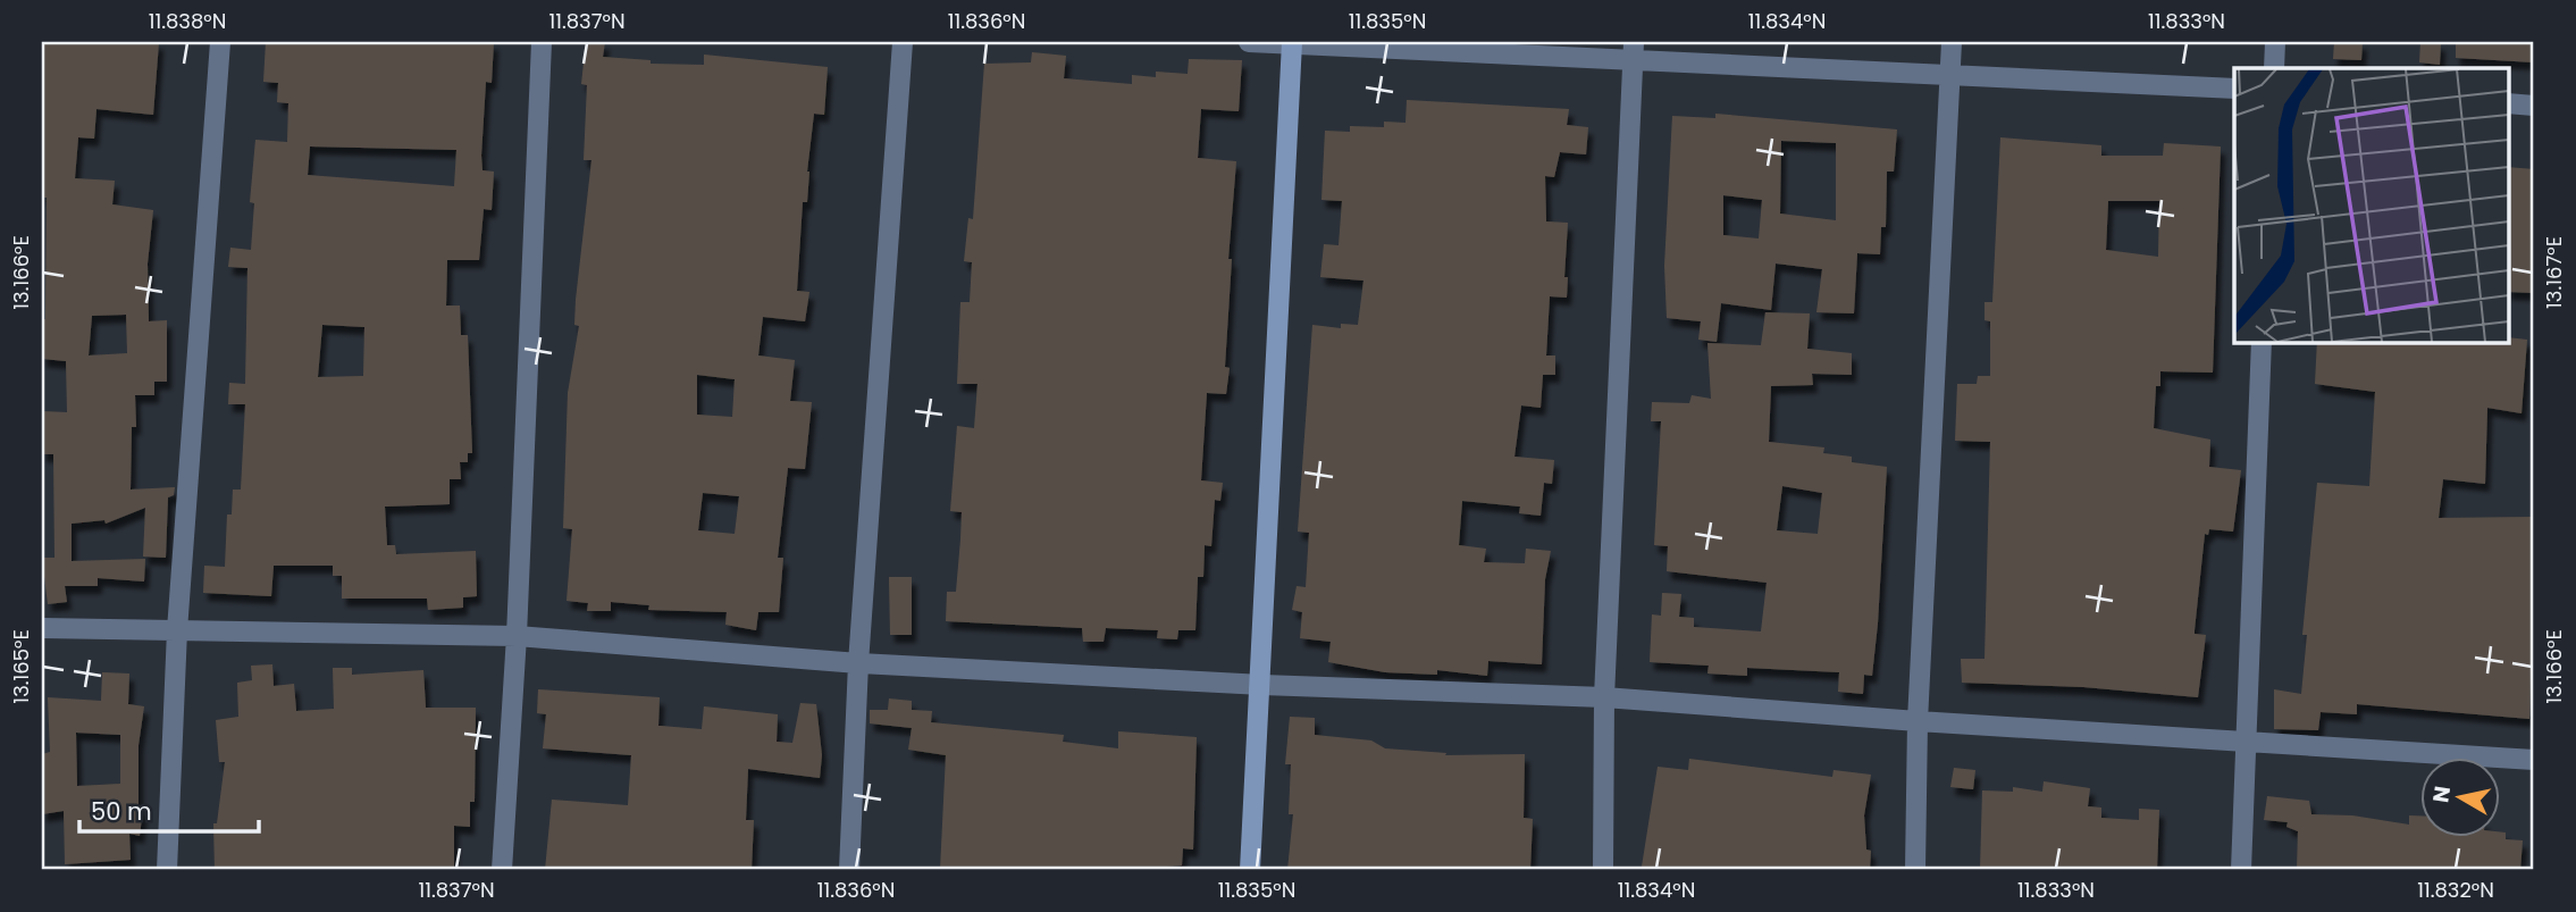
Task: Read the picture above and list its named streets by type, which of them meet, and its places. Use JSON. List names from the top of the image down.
{
  "scale_bar": "50 m",
  "north": "left",
  "coordinates": [
    "11.838°N",
    "11.837°N",
    "11.836°N",
    "11.835°N",
    "11.834°N",
    "11.833°N",
    "13.166°E",
    "13.167°E",
    "13.165°E",
    "11.832°N"
  ]
}
